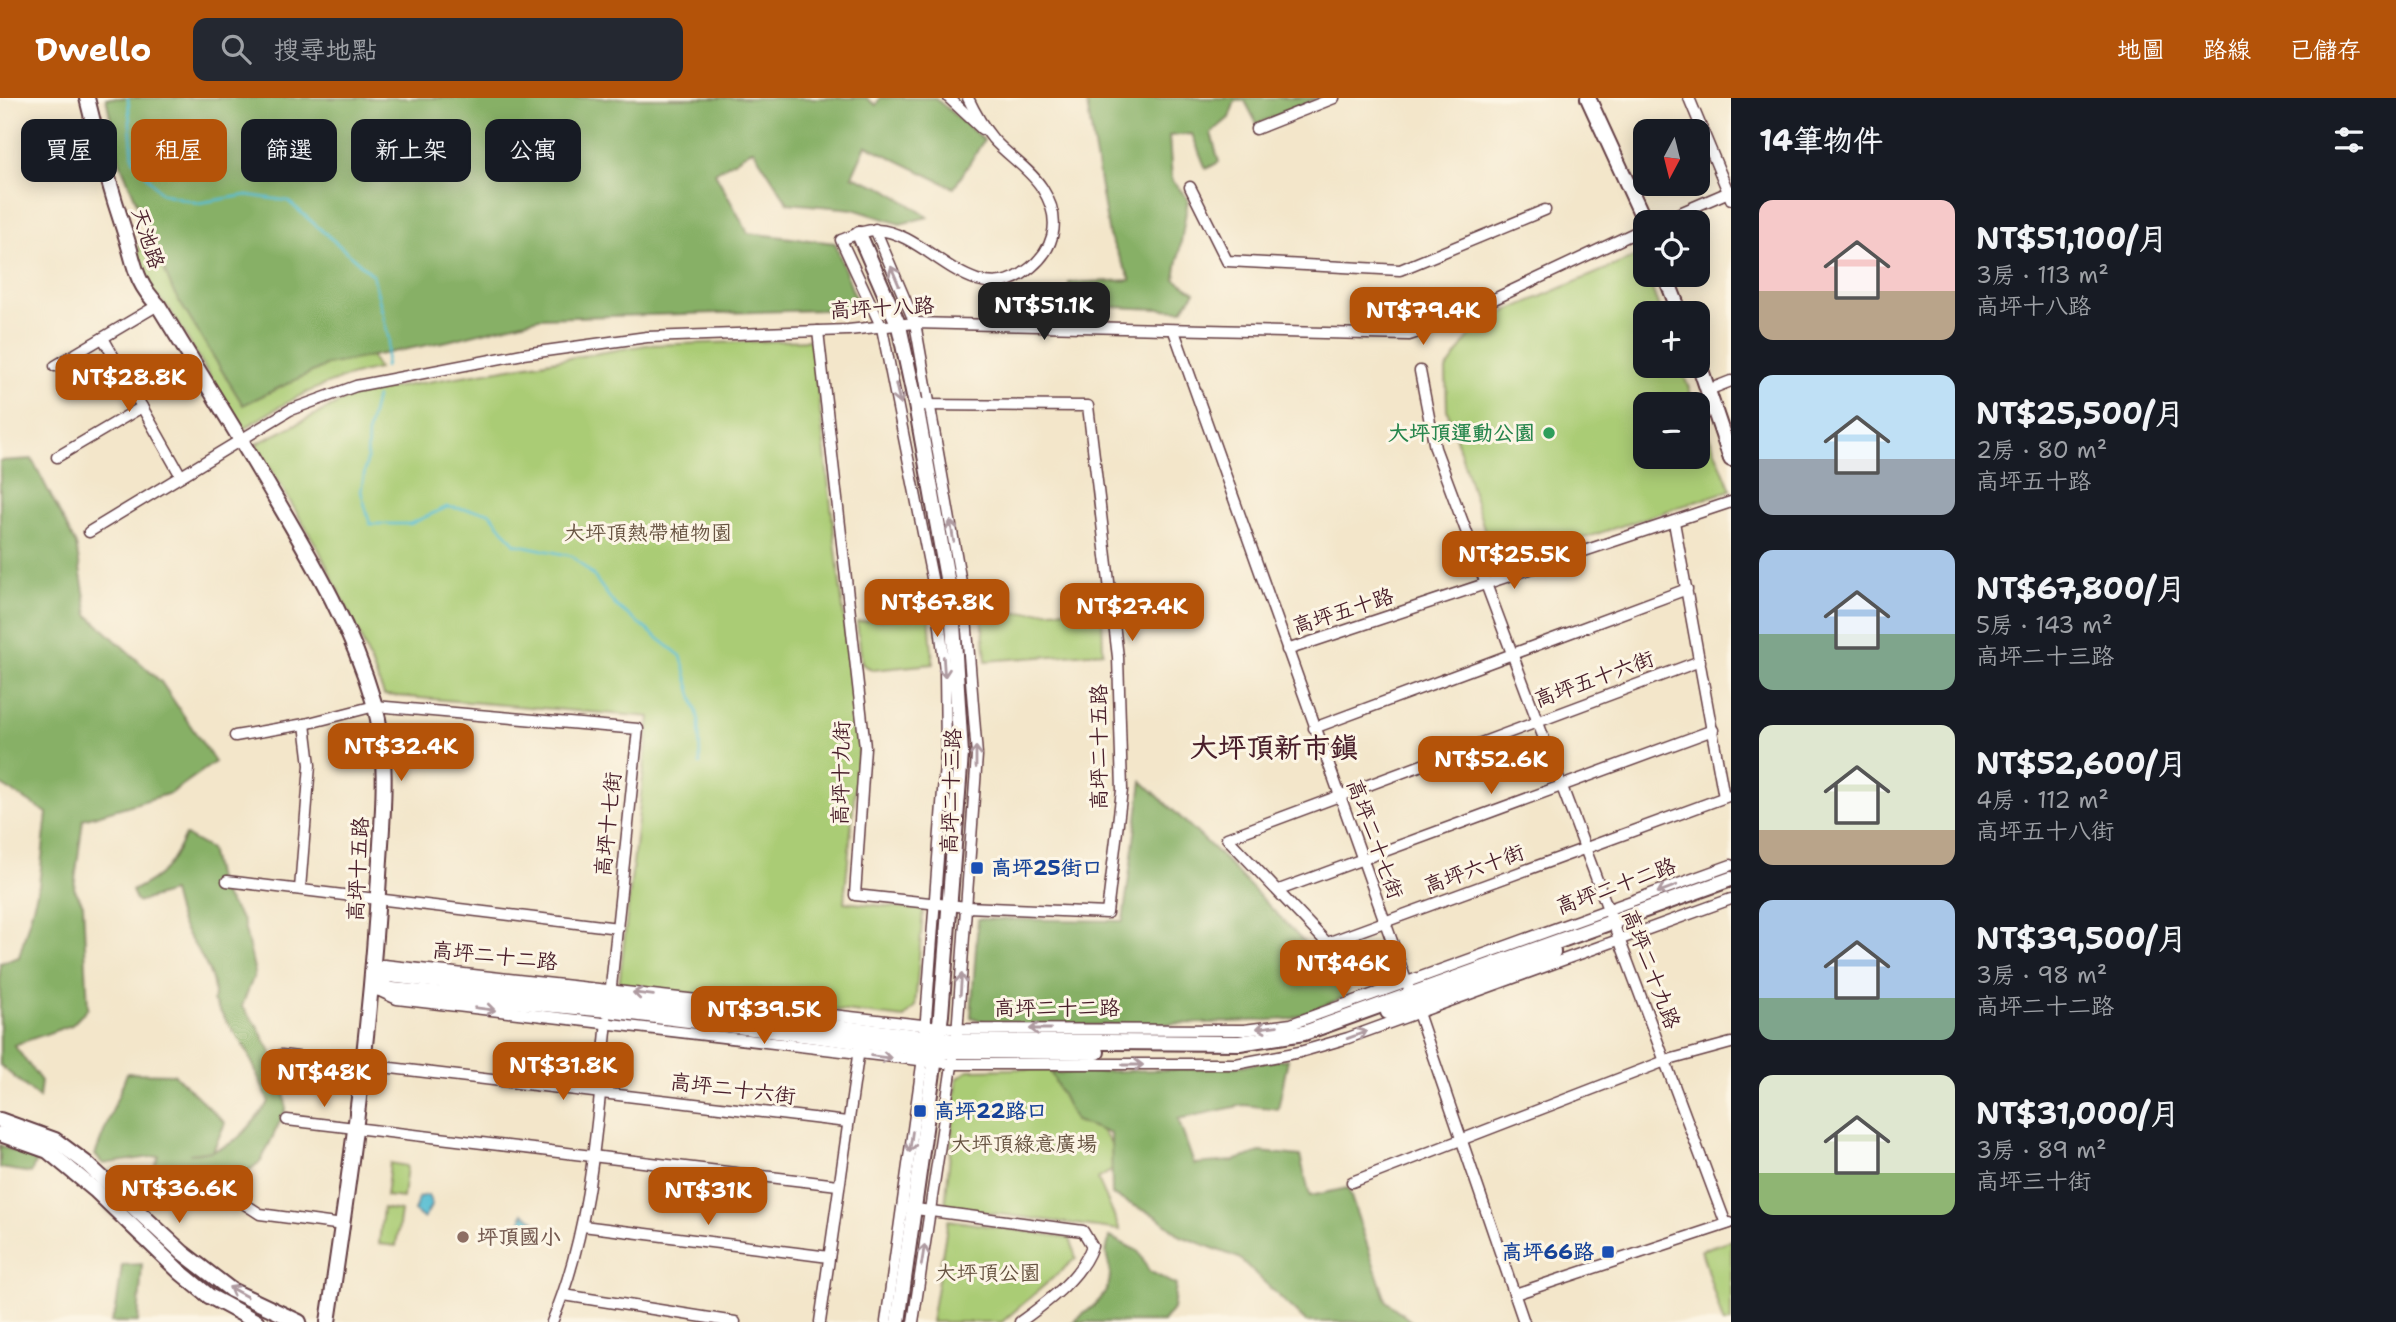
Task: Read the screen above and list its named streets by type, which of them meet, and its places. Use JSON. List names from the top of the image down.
{
  "streets": {
    "street": [
      "天池路",
      "高坪十八路",
      "高坪五十路",
      "高坪五十六街",
      "高坪二十五路",
      "高坪十九街",
      "高坪二十三路",
      "高坪十七街",
      "高坪二十七街",
      "高坪十五路",
      "高坪六十街",
      "高坪二十二路",
      "高坪二十九路",
      "高坪二十六街"
    ]
  },
  "crossings": [
    ["天池路", "高坪十五路"],
    ["高坪十八路", "高坪十九街"],
    ["高坪十八路", "高坪二十三路"],
    ["高坪十八路", "高坪二十七街"],
    ["高坪十八路", "高坪十五路"],
    ["高坪五十路", "高坪二十七街"],
    ["高坪五十路", "高坪二十九路"],
    ["高坪五十六街", "高坪二十七街"],
    ["高坪五十六街", "高坪六十街"],
    ["高坪五十六街", "高坪二十九路"],
    ["高坪二十五路", "高坪十九街"],
    ["高坪二十五路", "高坪二十三路"],
    ["高坪十九街", "高坪二十三路"],
    ["高坪二十三路", "高坪二十二路"],
    ["高坪十七街", "高坪十五路"],
    ["高坪十七街", "高坪二十二路"],
    ["高坪十七街", "高坪二十六街"],
    ["高坪二十七街", "高坪六十街"],
    ["高坪二十七街", "高坪二十二路"],
    ["高坪十五路", "高坪二十二路"],
    ["高坪十五路", "高坪二十六街"],
    ["高坪六十街", "高坪二十九路"],
    ["高坪二十二路", "高坪二十九路"]
  ],
  "districts": ["大坪頂新市鎮"],
  "parks": ["大坪頂熱帶植物園", "大坪頂綠意廣場", "大坪頂公園"],
  "places": {
    "other": ["大坪頂運動公園", "坪頂國小"],
    "transit": ["高坪25街口", "高坪22路口", "高坪66路"]
  },
  "north": "bottom",
  "page": {
    "header": "Dwello",
    "search": "搜尋地點",
    "nav": ["地圖", "路線", "已儲存"],
    "heading": "14筆物件",
    "map_buttons": ["+", "−"],
    "chip": [
      "買屋",
      "租屋",
      "篩選",
      "新上架",
      "公寓"
    ],
    "list": [
      {
        "name": "NT$51,100/月",
        "note": "3房 · 113 m² · 高坪十八路"
      },
      {
        "name": "NT$25,500/月",
        "note": "2房 · 80 m² · 高坪五十路"
      },
      {
        "name": "NT$67,800/月",
        "note": "5房 · 143 m² · 高坪二十三路"
      },
      {
        "name": "NT$52,600/月",
        "note": "4房 · 112 m² · 高坪五十八街"
      },
      {
        "name": "NT$39,500/月",
        "note": "3房 · 98 m² · 高坪二十二路"
      },
      {
        "name": "NT$31,000/月",
        "note": "3房 · 89 m² · 高坪三十街"
      }
    ],
    "price": [
      "NT$51.1K",
      "NT$79.4K",
      "NT$28.8K",
      "NT$25.5K",
      "NT$67.8K",
      "NT$27.4K",
      "NT$32.4K",
      "NT$52.6K",
      "NT$46K",
      "NT$39.5K",
      "NT$31.8K",
      "NT$48K",
      "NT$36.6K",
      "NT$31K"
    ]
  }
}
